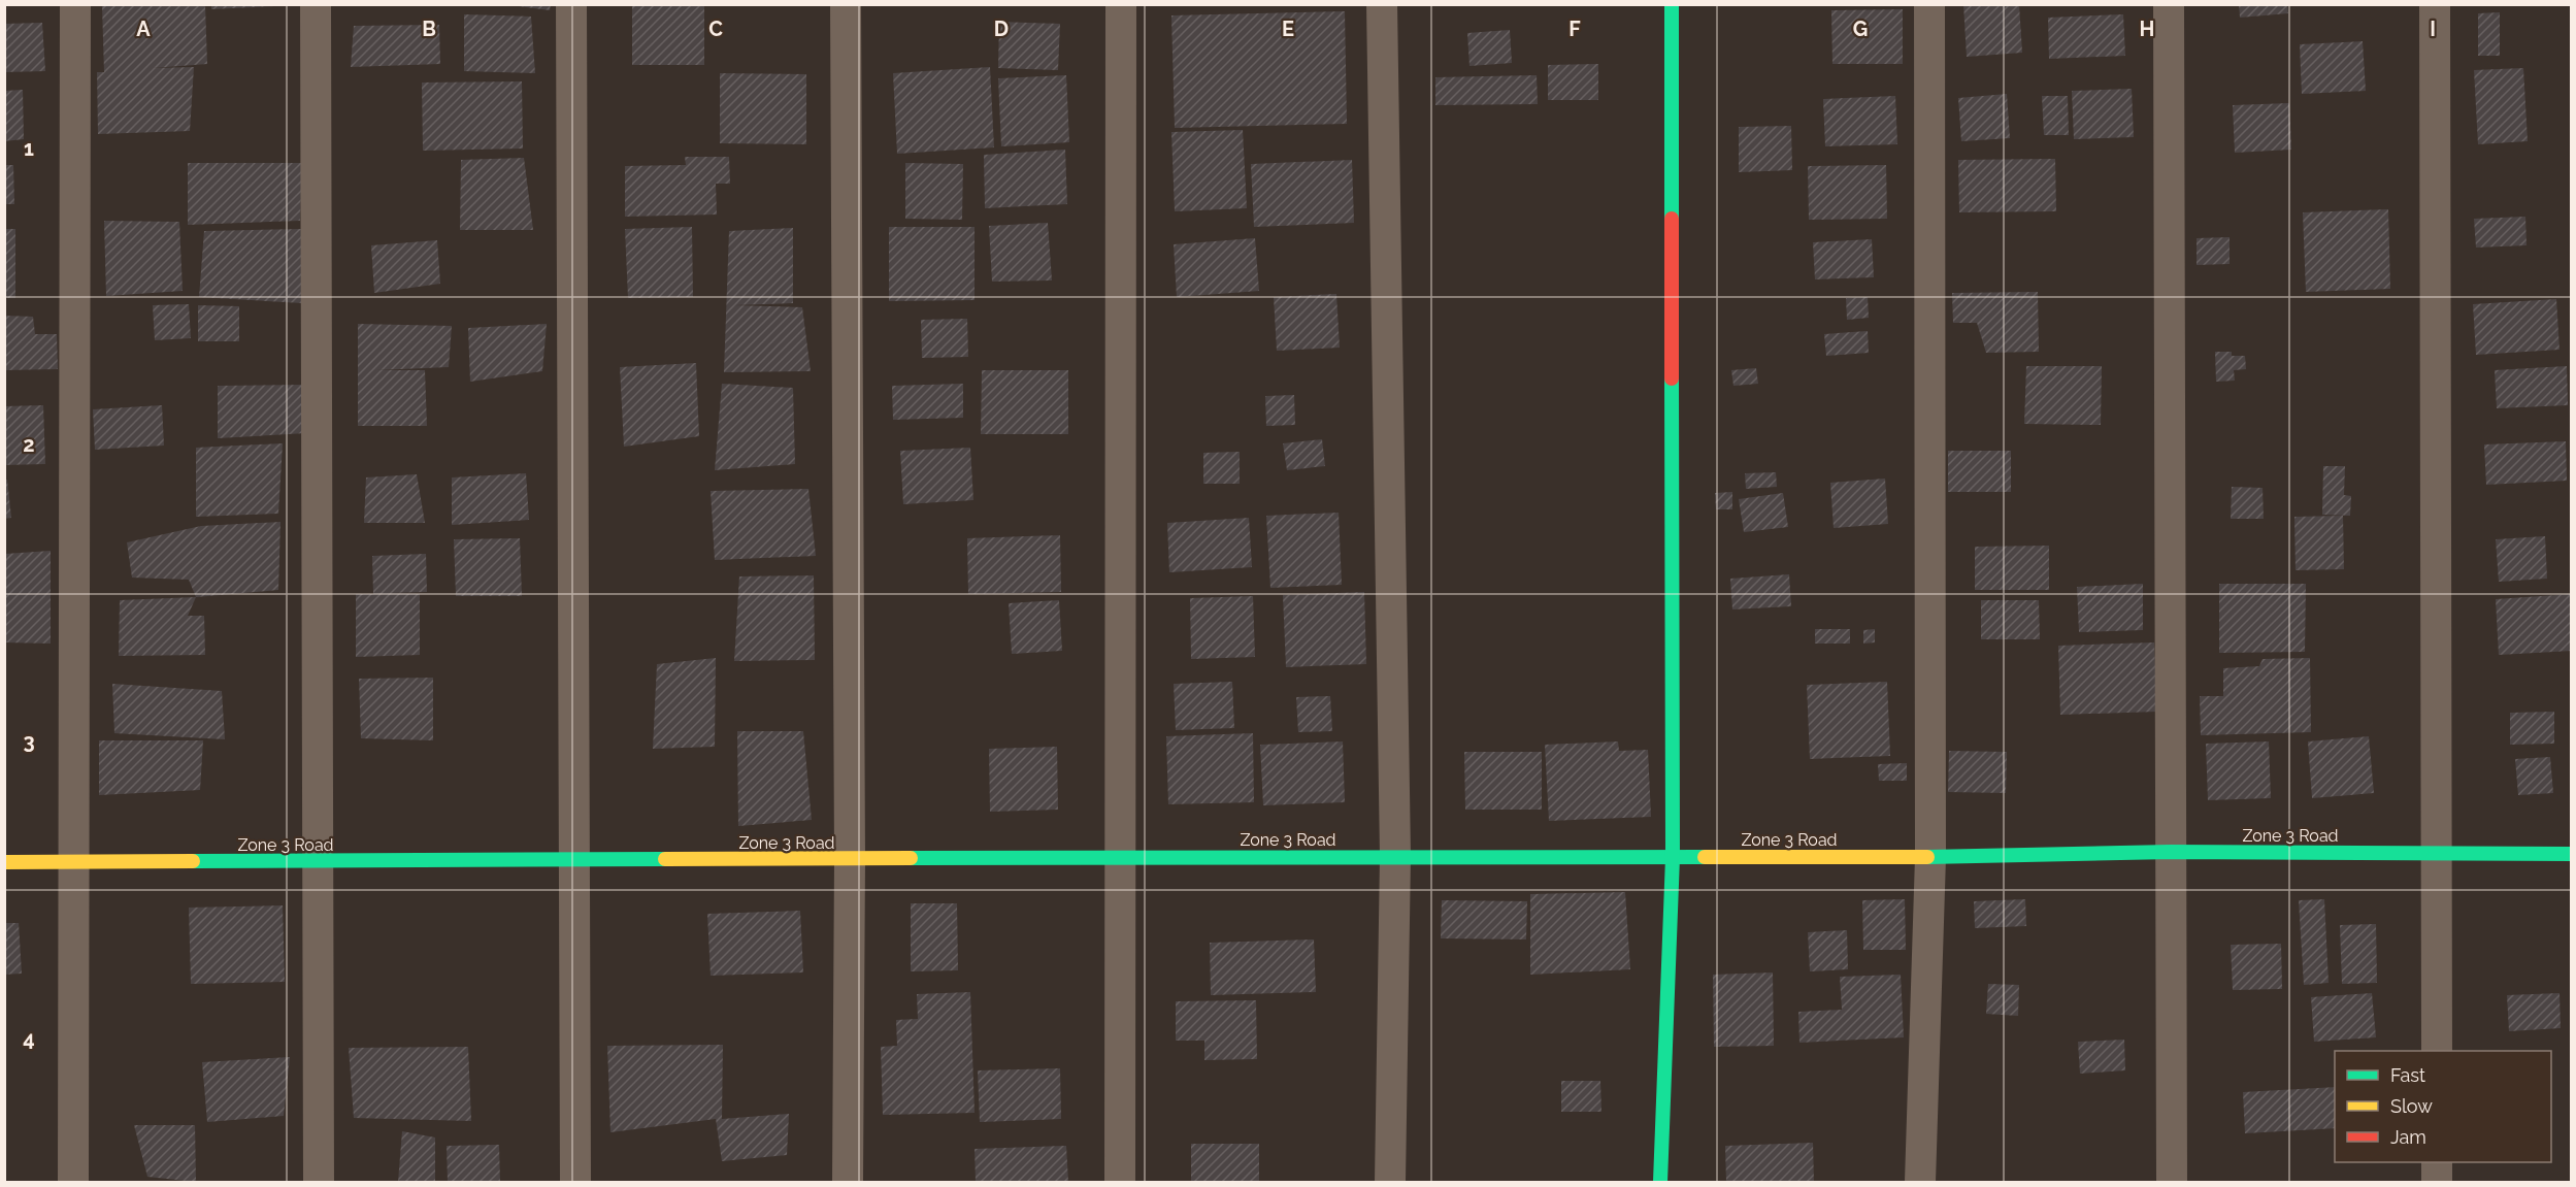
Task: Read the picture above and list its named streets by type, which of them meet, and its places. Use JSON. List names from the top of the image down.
{
  "streets": {
    "street": ["Zone 3 Road"]
  },
  "legend": ["Fast", "Slow", "Jam"],
  "grid": {
    "columns": [
      "A",
      "B",
      "C",
      "D",
      "E",
      "F",
      "G",
      "H",
      "I"
    ],
    "rows": [
      "1",
      "2",
      "3",
      "4"
    ]
  }
}
